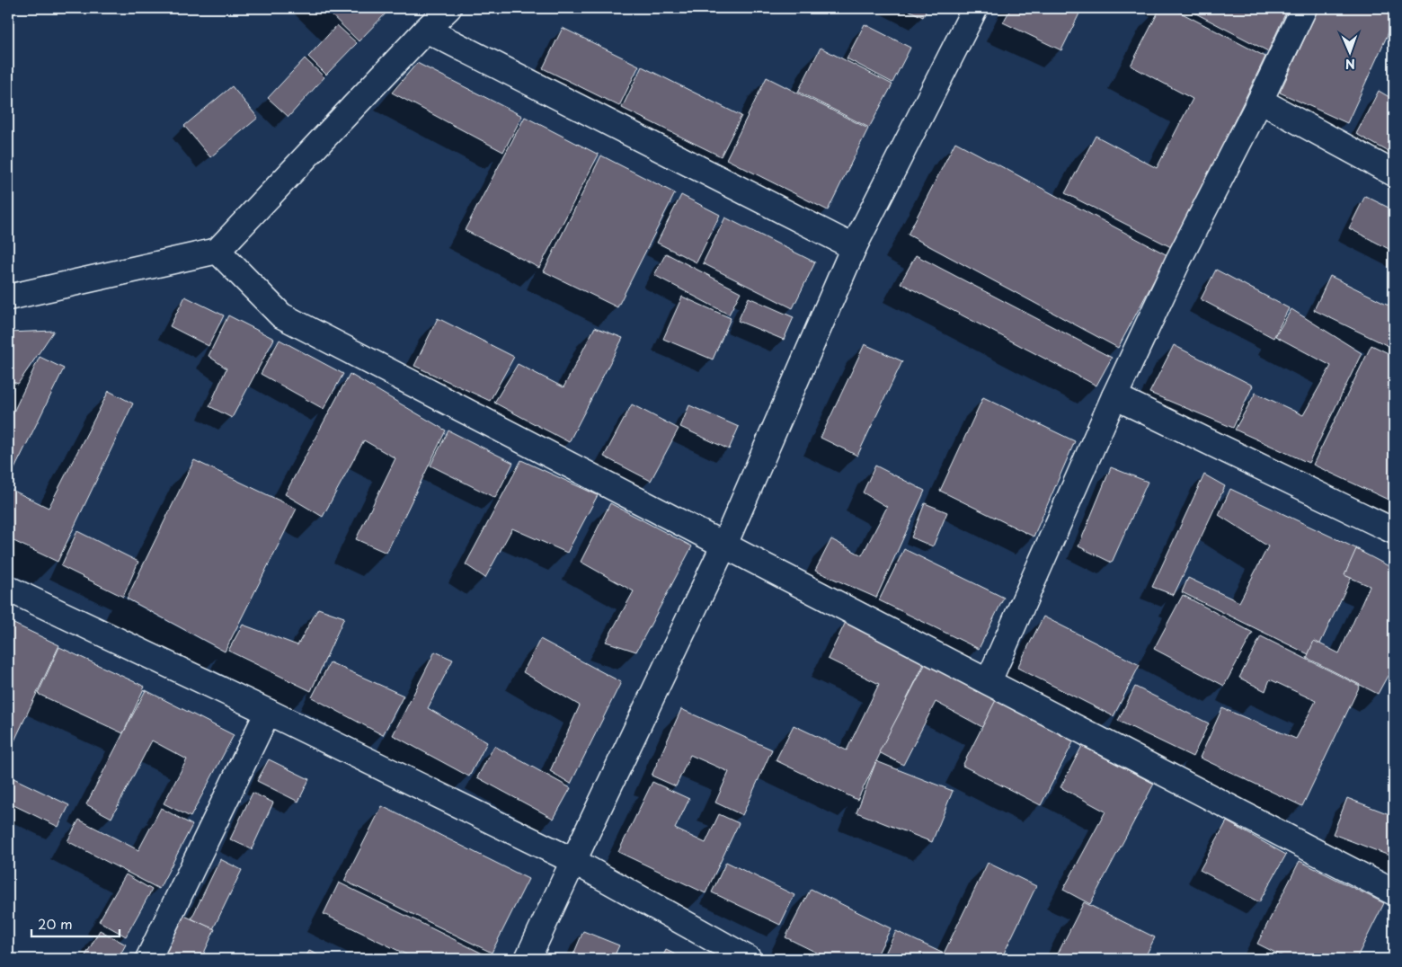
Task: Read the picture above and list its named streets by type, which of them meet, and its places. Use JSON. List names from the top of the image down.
{
  "scale_bar": "20 m",
  "north": "bottom"
}
